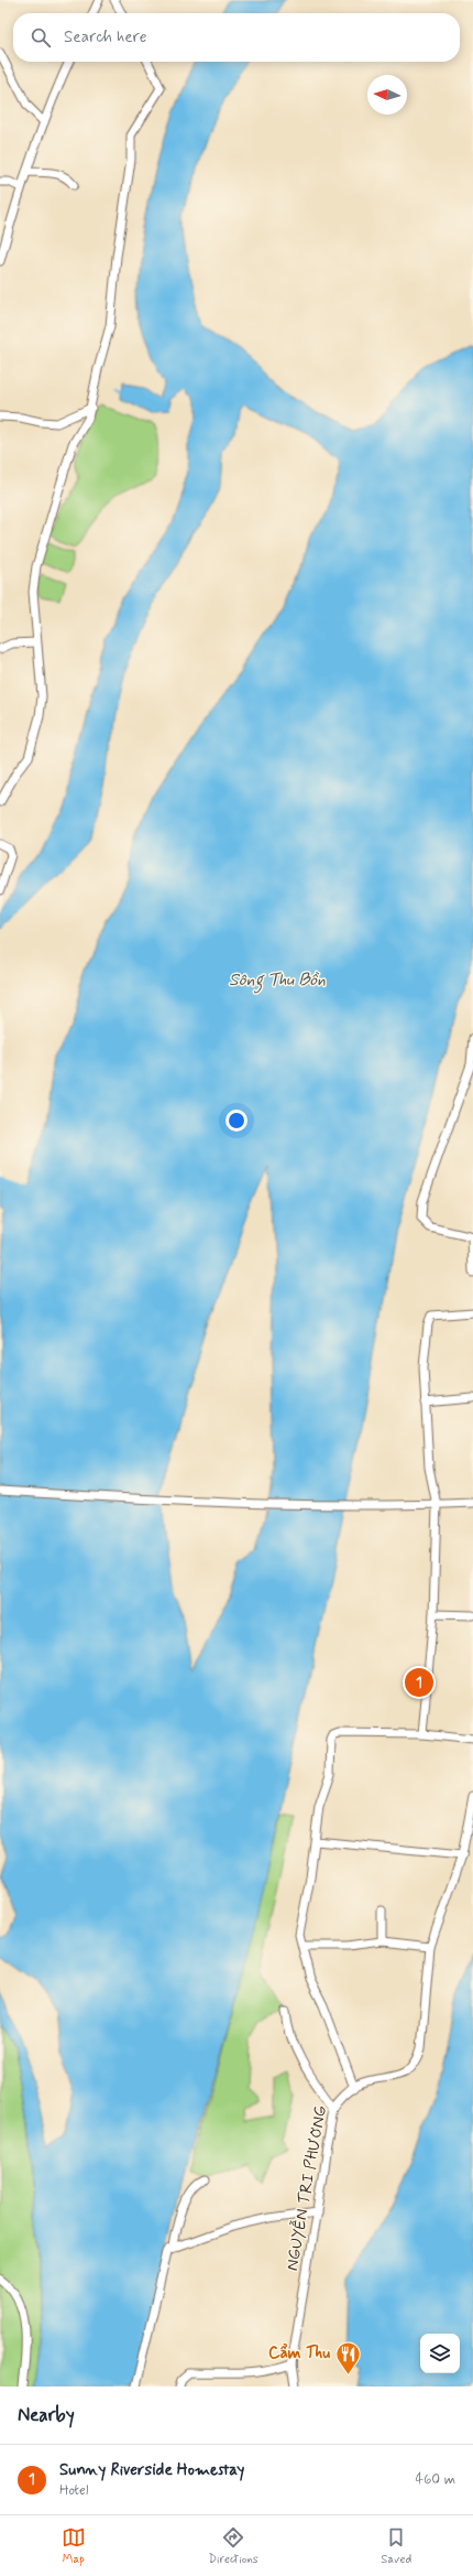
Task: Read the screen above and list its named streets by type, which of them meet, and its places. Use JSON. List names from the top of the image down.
{
  "streets": {
    "street": ["NGUYỄN TRI PHƯƠNG"]
  },
  "water": ["Sông Thu Bồn"],
  "places": {
    "restaurant": ["Cẩm Thu"]
  },
  "north": "left",
  "page": {
    "search": "Search here",
    "pins": "1",
    "heading": "Nearby",
    "list": [
      {
        "mark": "1",
        "name": "Sunny Riverside Homestay",
        "note": "Hotel",
        "value": "460 m"
      }
    ],
    "nav": ["Map", "Directions", "Saved"]
  }
}
